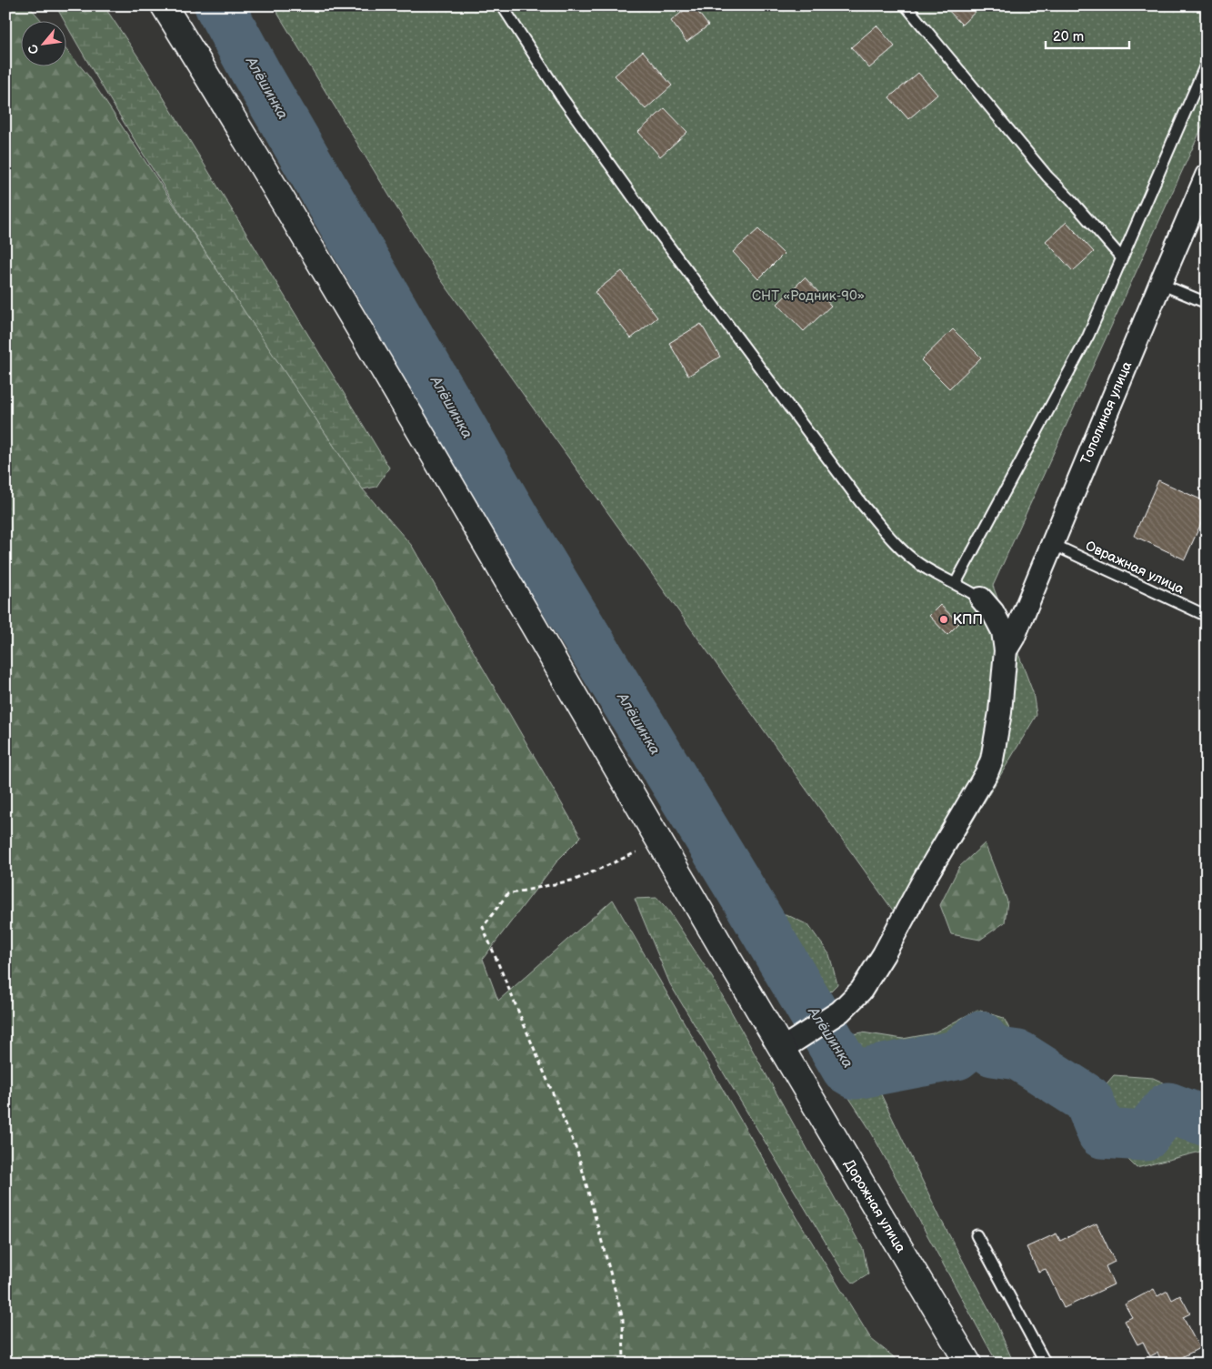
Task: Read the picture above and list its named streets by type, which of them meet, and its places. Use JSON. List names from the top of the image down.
{
  "streets": {
    "street": ["Тополиная улица", "Дорожная улица"],
    "lane": ["Овражная улица"]
  },
  "crossings": [
    ["Тополиная улица", "Овражная улица"]
  ],
  "water": ["Алёшинка"],
  "parks": ["СНТ «Родник-90»"],
  "places": ["КПП"],
  "scale_bar": "20 m",
  "north": "bottom left"
}
